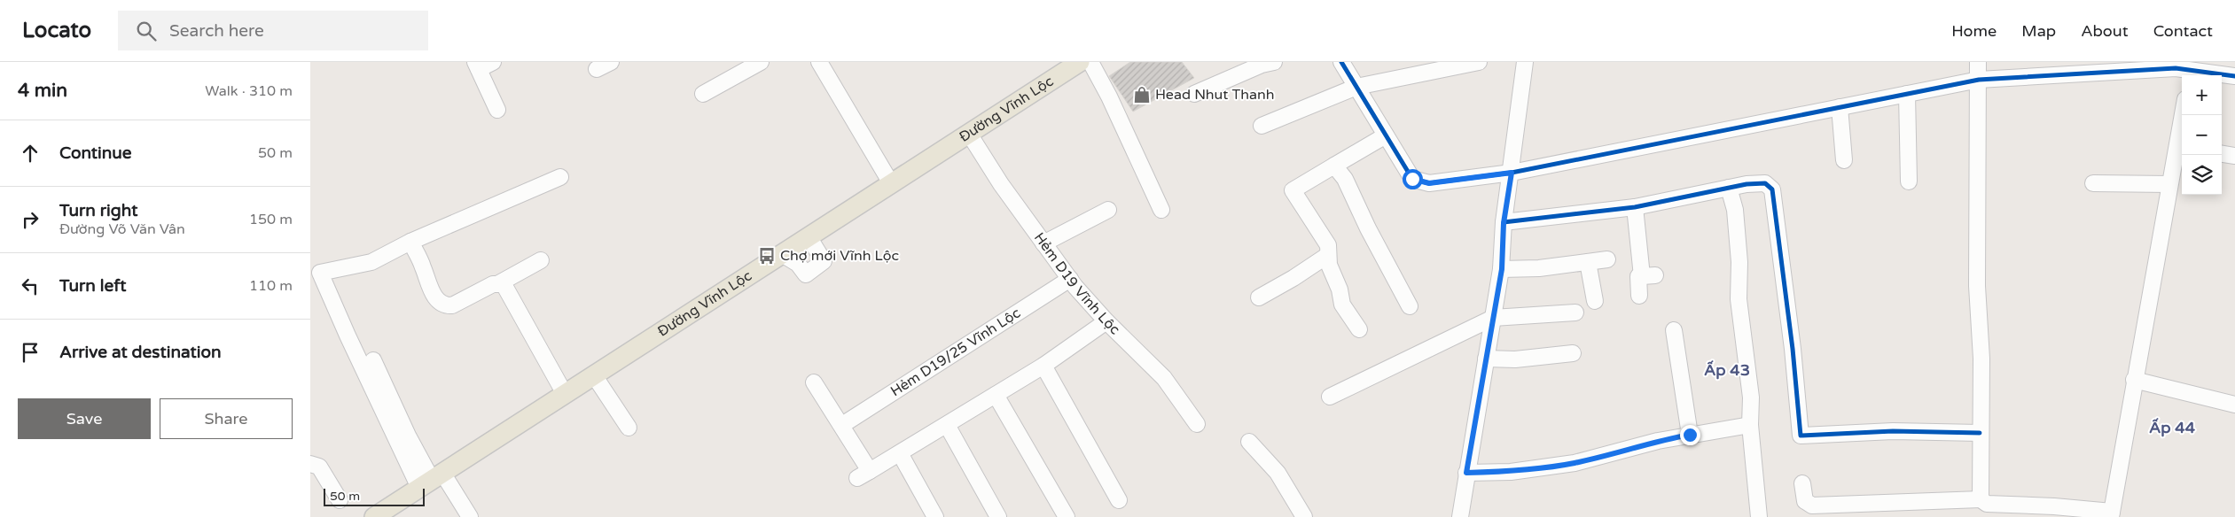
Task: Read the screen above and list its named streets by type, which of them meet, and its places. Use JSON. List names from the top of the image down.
{
  "streets": {
    "main road": ["Đường Vĩnh Lộc"],
    "street": ["Hẻm D19 Vĩnh Lộc", "Hẻm D19/25 Vĩnh Lộc"]
  },
  "crossings": [
    ["Đường Vĩnh Lộc", "Hẻm D19 Vĩnh Lộc"],
    ["Hẻm D19 Vĩnh Lộc", "Hẻm D19/25 Vĩnh Lộc"]
  ],
  "districts": ["Ấp 43", "Ấp 44"],
  "places": {
    "shop": ["Head Nhut Thanh"],
    "bus stop": ["Chợ mới Vĩnh Lộc"]
  },
  "scale_bar": "50 m",
  "page": {
    "header": "Locato",
    "search": "Search here",
    "nav": [
      "Home",
      "Map",
      "About",
      "Contact"
    ],
    "heading": ["4 min", "Walk · 310 m"],
    "map_buttons": ["+", "−"],
    "list": [
      ["Continue", "50 m"],
      ["Turn right", "Đường Võ Văn Vân", "150 m"],
      ["Turn left", "110 m"],
      "Arrive at destination"
    ],
    "buttons": ["Save", "Share"],
    "scale": "50 m"
  }
}
